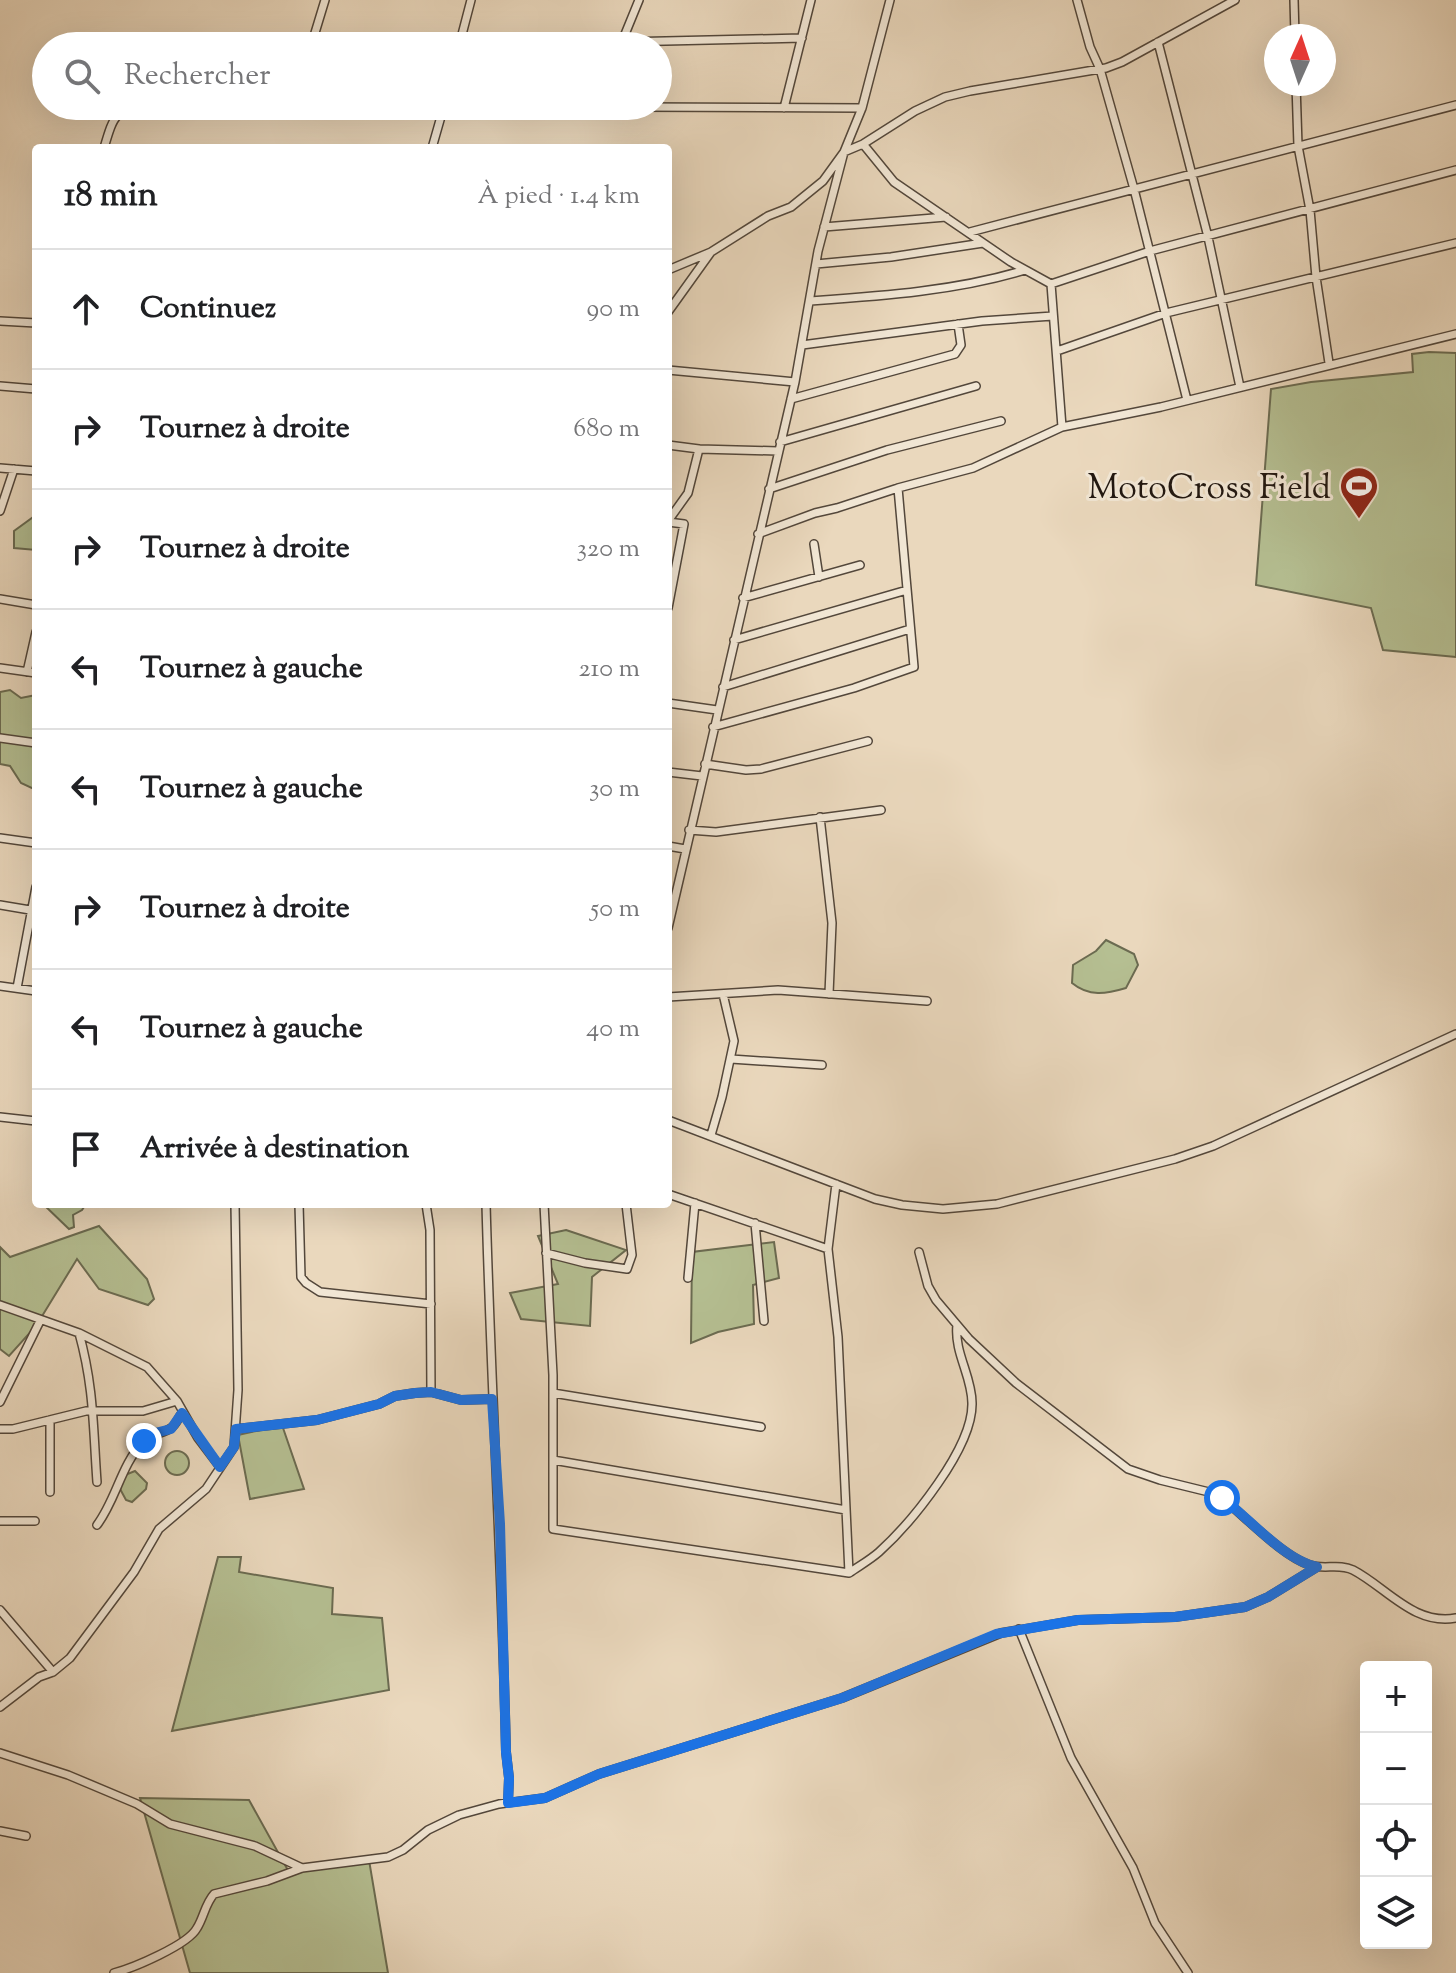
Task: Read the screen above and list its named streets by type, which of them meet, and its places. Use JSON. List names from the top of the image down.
{
  "places": {
    "sports": ["MotoCross Field"]
  },
  "north": "top",
  "page": {
    "search": "Rechercher",
    "heading": ["18 min", "À pied · 1.4 km"],
    "list": [
      ["Continuez", "90 m"],
      ["Tournez à droite", "680 m"],
      ["Tournez à droite", "320 m"],
      ["Tournez à gauche", "210 m"],
      ["Tournez à gauche", "30 m"],
      ["Tournez à droite", "50 m"],
      ["Tournez à gauche", "40 m"],
      "Arrivée à destination"
    ],
    "map_buttons": ["+", "−"]
  }
}
